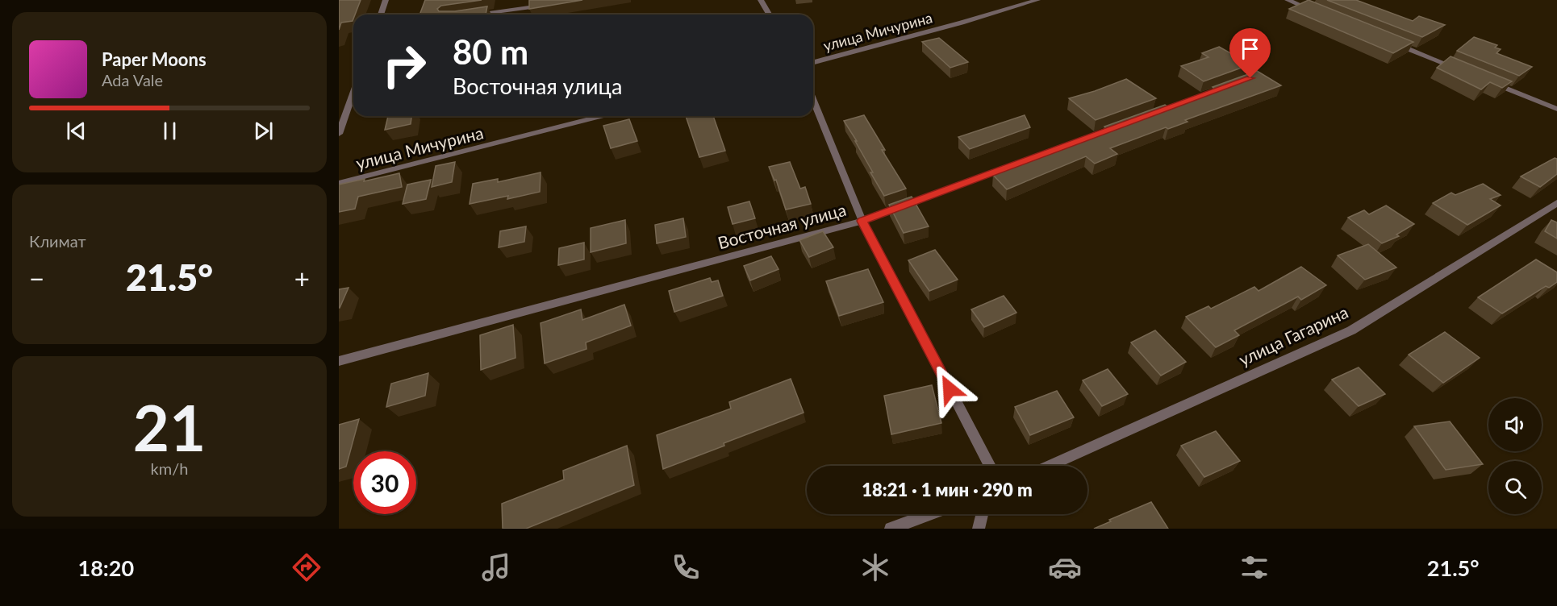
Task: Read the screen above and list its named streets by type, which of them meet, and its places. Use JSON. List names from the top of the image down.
{
  "streets": {
    "street": ["улица Мичурина", "Восточная улица", "улица Гагарина"]
  },
  "page": {
    "turn": ["80 m", "Восточная улица"],
    "song": ["Paper Moons", "Ada Vale"],
    "tile": [
      "Климат",
      ["21", "km/h"]
    ],
    "heat": ["−", "21.5°", "+"],
    "limit": "30",
    "trip": "18:21 · 1 мин · 290 m",
    "tabs": ["18:20", "21.5°"]
  }
}
